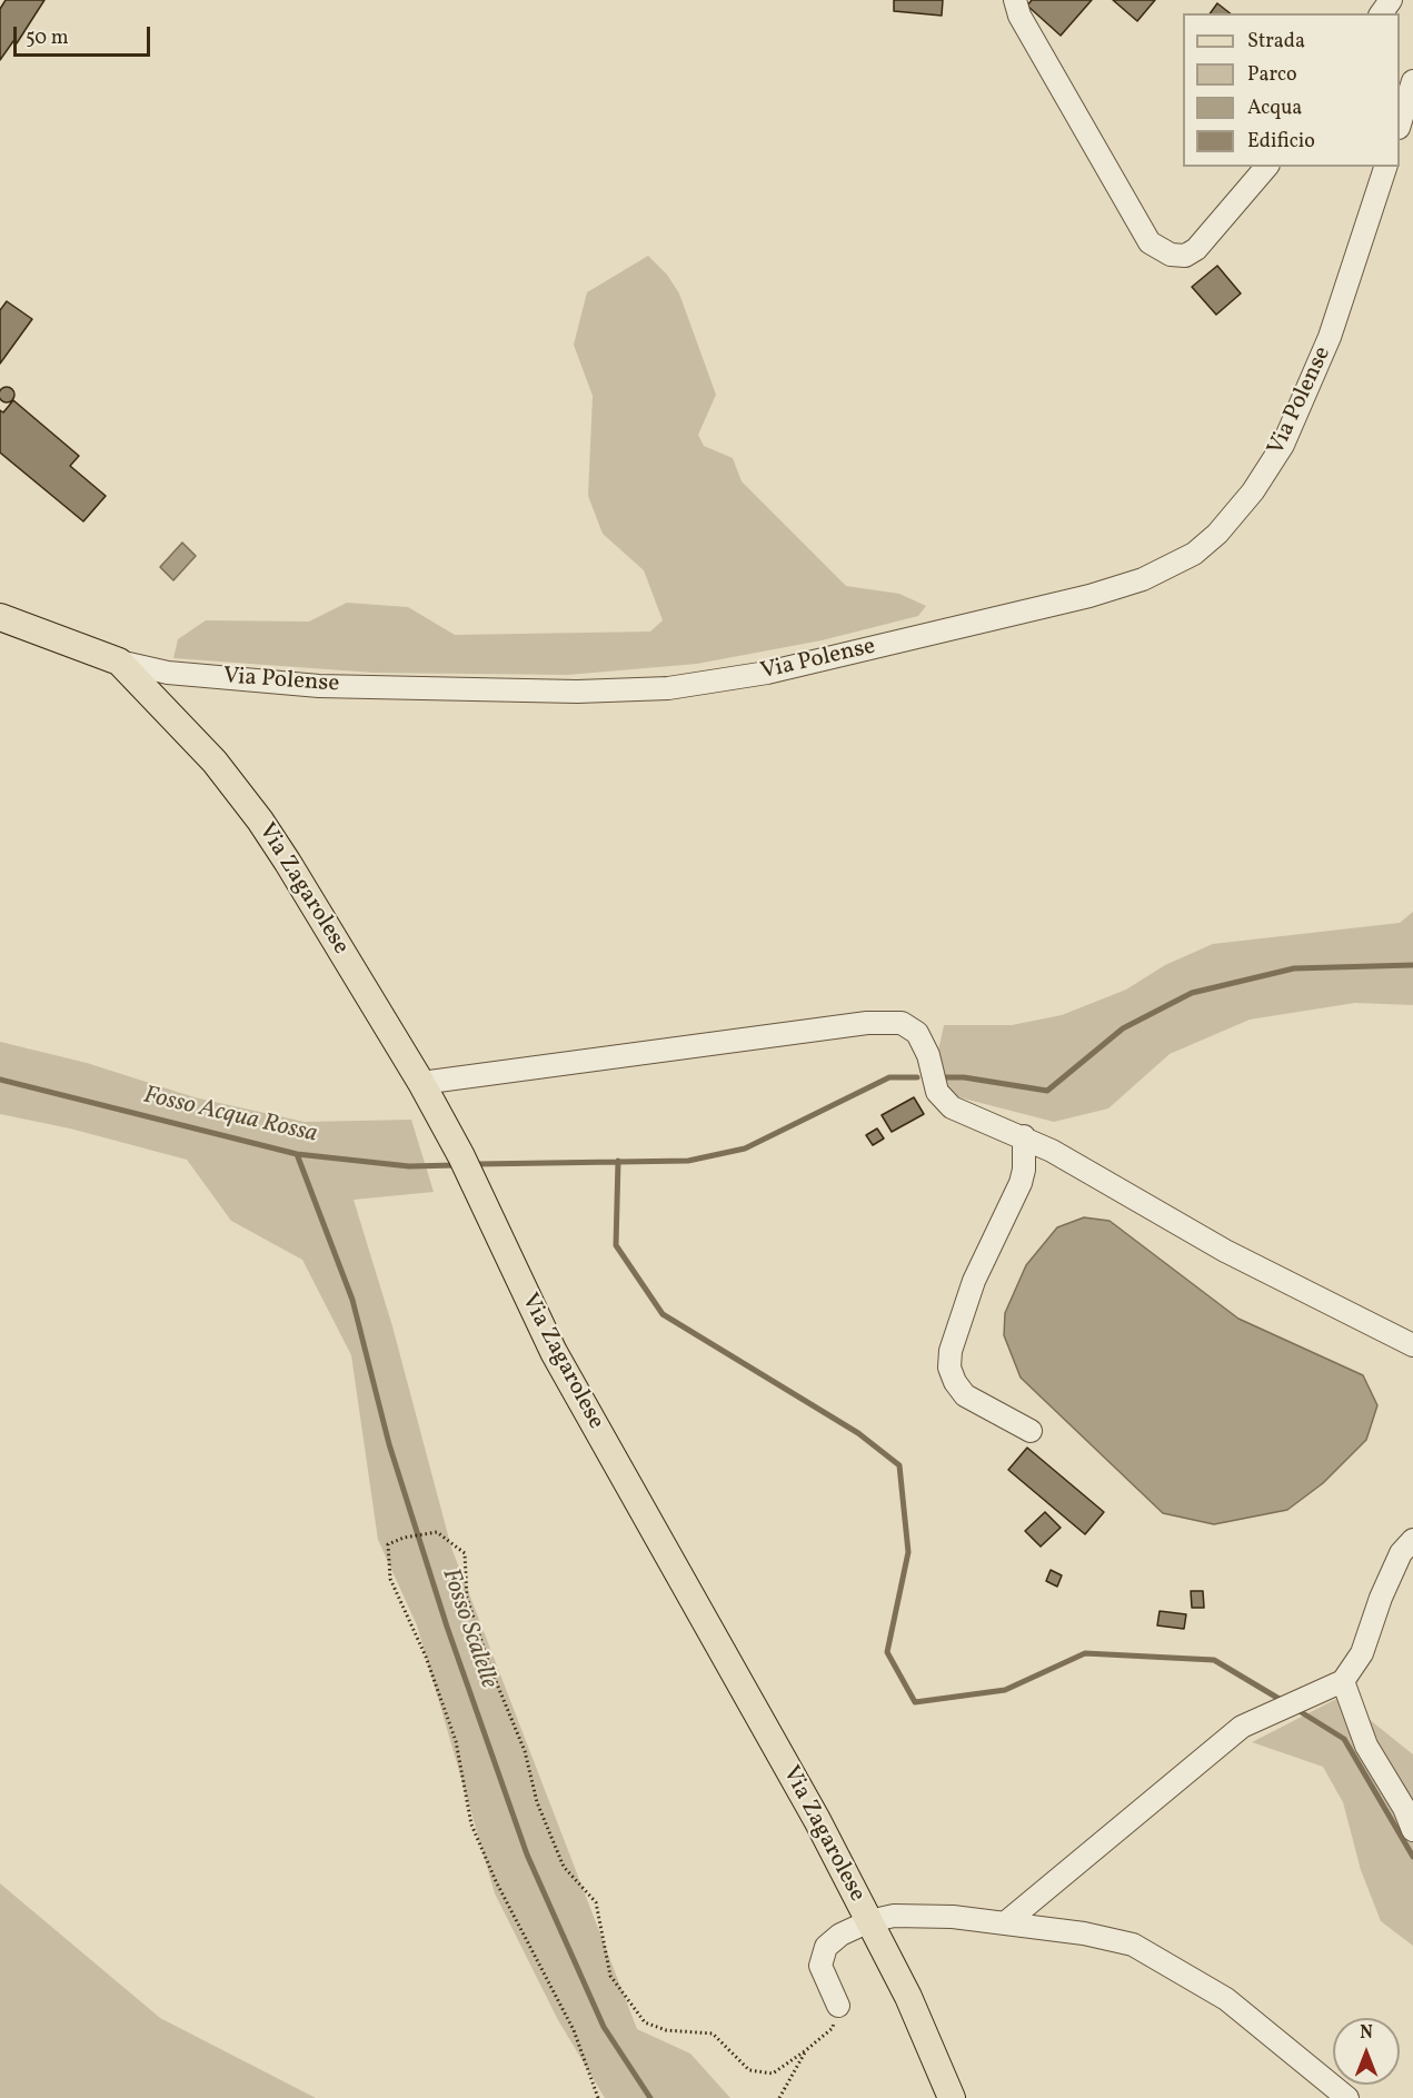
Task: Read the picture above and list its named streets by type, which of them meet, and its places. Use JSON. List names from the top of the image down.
{
  "streets": {
    "main road": ["Via Polense", "Via Zagarolese"]
  },
  "crossings": [
    ["Via Polense", "Via Zagarolese"]
  ],
  "water": ["Fosso Acqua Rossa", "Fosso Scalelle"],
  "legend": [
    "Strada",
    "Parco",
    "Acqua",
    "Edificio"
  ],
  "scale_bar": "50 m",
  "north": "top"
}
